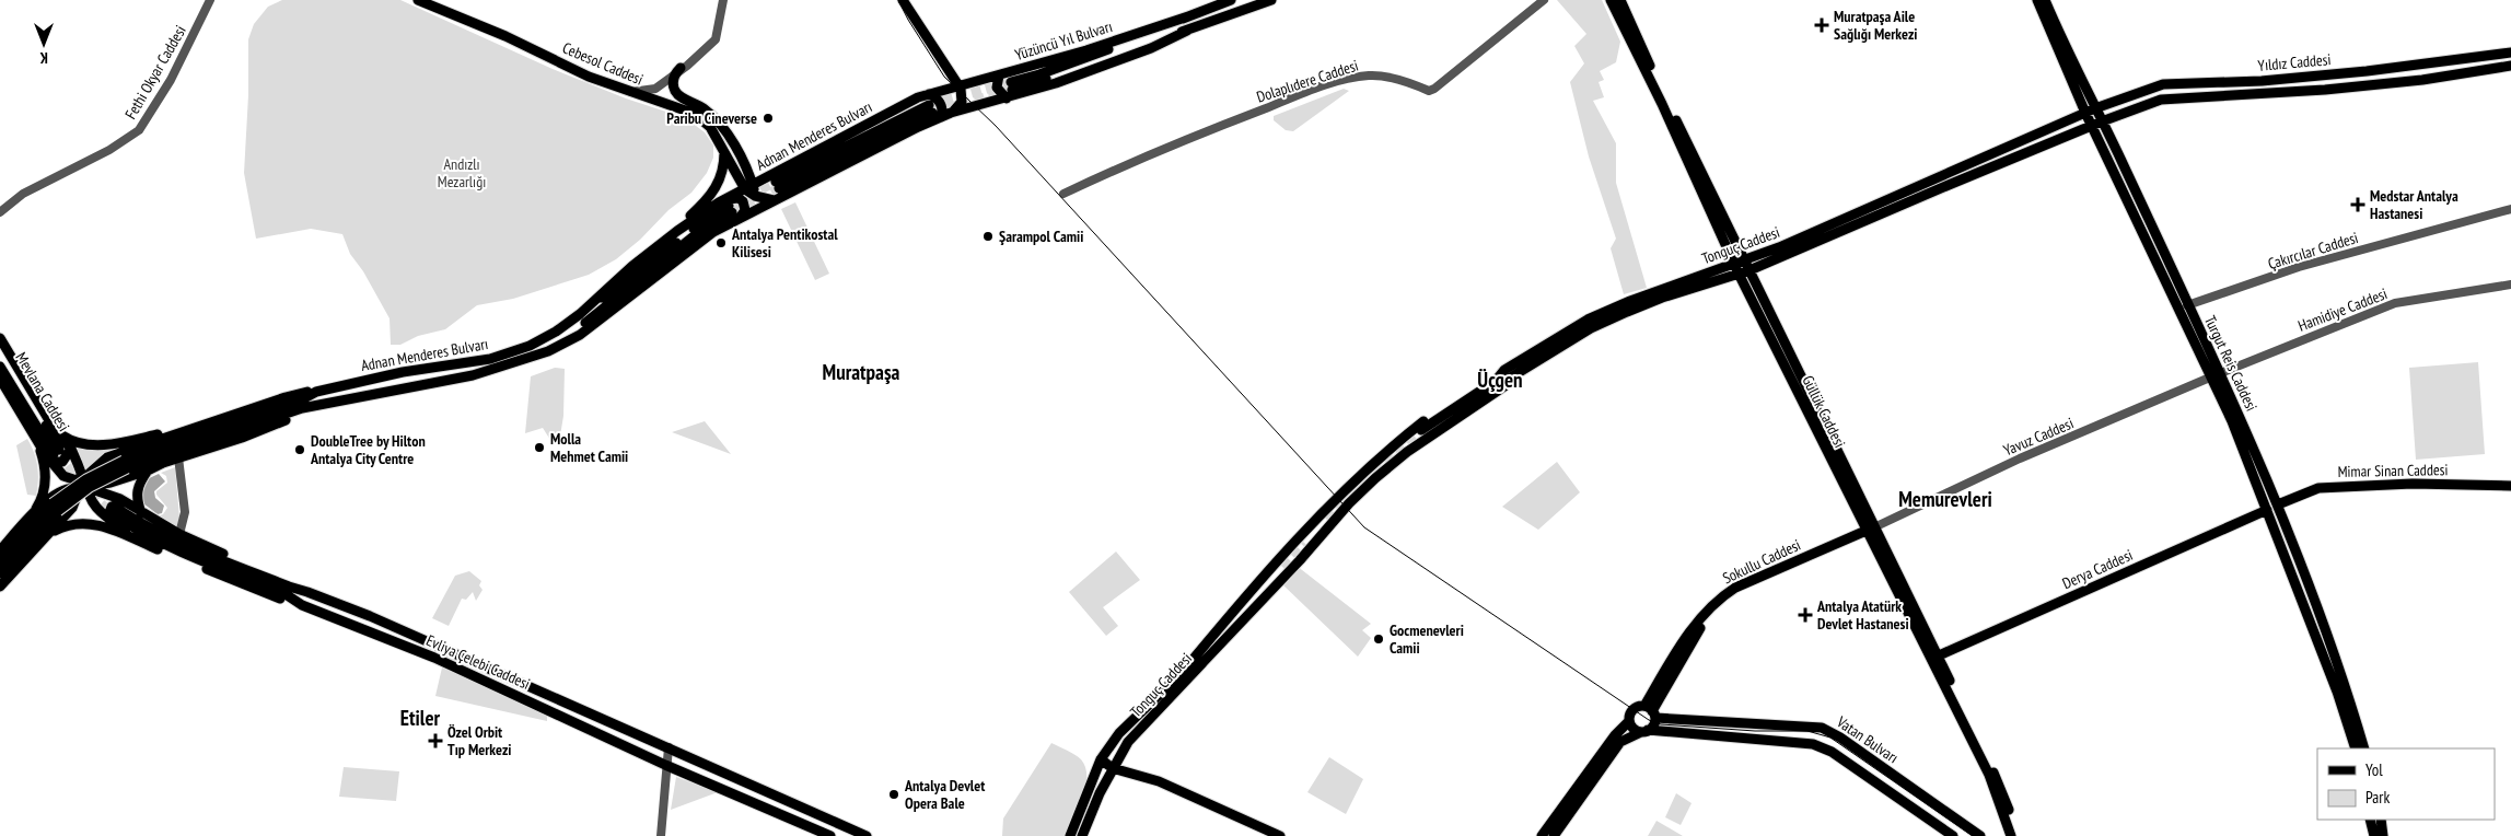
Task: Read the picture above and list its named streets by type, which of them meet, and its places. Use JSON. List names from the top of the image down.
{
  "streets": {
    "main road": [
      "Yüzüncü Yıl Bulvarı",
      "Yıldız Caddesi",
      "Cebesol Caddesi",
      "Adnan Menderes Bulvarı",
      "Tonguç Caddesi",
      "Turgut Reis Caddesi",
      "Mevlana Caddesi",
      "Güllük Caddesi",
      "Mimar Sinan Caddesi",
      "Sokullu Caddesi",
      "Derya Caddesi",
      "Evliya Çelebi Caddesi",
      "Vatan Bulvarı"
    ],
    "street": [
      "Fethi Okyar Caddesi",
      "Dolaplıdere Caddesi",
      "Çakırcılar Caddesi",
      "Hamidiye Caddesi",
      "Yavuz Caddesi"
    ]
  },
  "crossings": [
    ["Yüzüncü Yıl Bulvarı", "Adnan Menderes Bulvarı"],
    ["Yıldız Caddesi", "Tonguç Caddesi"],
    ["Yıldız Caddesi", "Turgut Reis Caddesi"],
    ["Cebesol Caddesi", "Adnan Menderes Bulvarı"],
    ["Tonguç Caddesi", "Turgut Reis Caddesi"],
    ["Tonguç Caddesi", "Güllük Caddesi"],
    ["Çakırcılar Caddesi", "Turgut Reis Caddesi"],
    ["Hamidiye Caddesi", "Turgut Reis Caddesi"],
    ["Hamidiye Caddesi", "Yavuz Caddesi"],
    ["Turgut Reis Caddesi", "Yavuz Caddesi"],
    ["Turgut Reis Caddesi", "Mimar Sinan Caddesi"],
    ["Turgut Reis Caddesi", "Derya Caddesi"],
    ["Güllük Caddesi", "Yavuz Caddesi"],
    ["Güllük Caddesi", "Sokullu Caddesi"],
    ["Güllük Caddesi", "Derya Caddesi"],
    ["Yavuz Caddesi", "Sokullu Caddesi"],
    ["Sokullu Caddesi", "Vatan Bulvarı"]
  ],
  "districts": [
    "Muratpaşa",
    "Üçgen",
    "Memurevleri",
    "Etiler"
  ],
  "parks": ["Andızlı Mezarlığı"],
  "places": {
    "health": [
      "Muratpaşa Aile Sağlığı Merkezi",
      "Medstar Antalya Hastanesi",
      "Antalya Atatürk Devlet Hastanesi",
      "Özel Orbit Tıp Merkezi"
    ],
    "other": [
      "Paribu Cineverse",
      "Şarampol Camii",
      "Antalya Pentikostal Kilisesi",
      "Molla Mehmet Camii",
      "DoubleTree by Hilton Antalya City Centre",
      "Gocmenevleri Camii",
      "Antalya Devlet Opera Bale"
    ]
  },
  "legend": ["Yol", "Park"],
  "north": "bottom"
}
